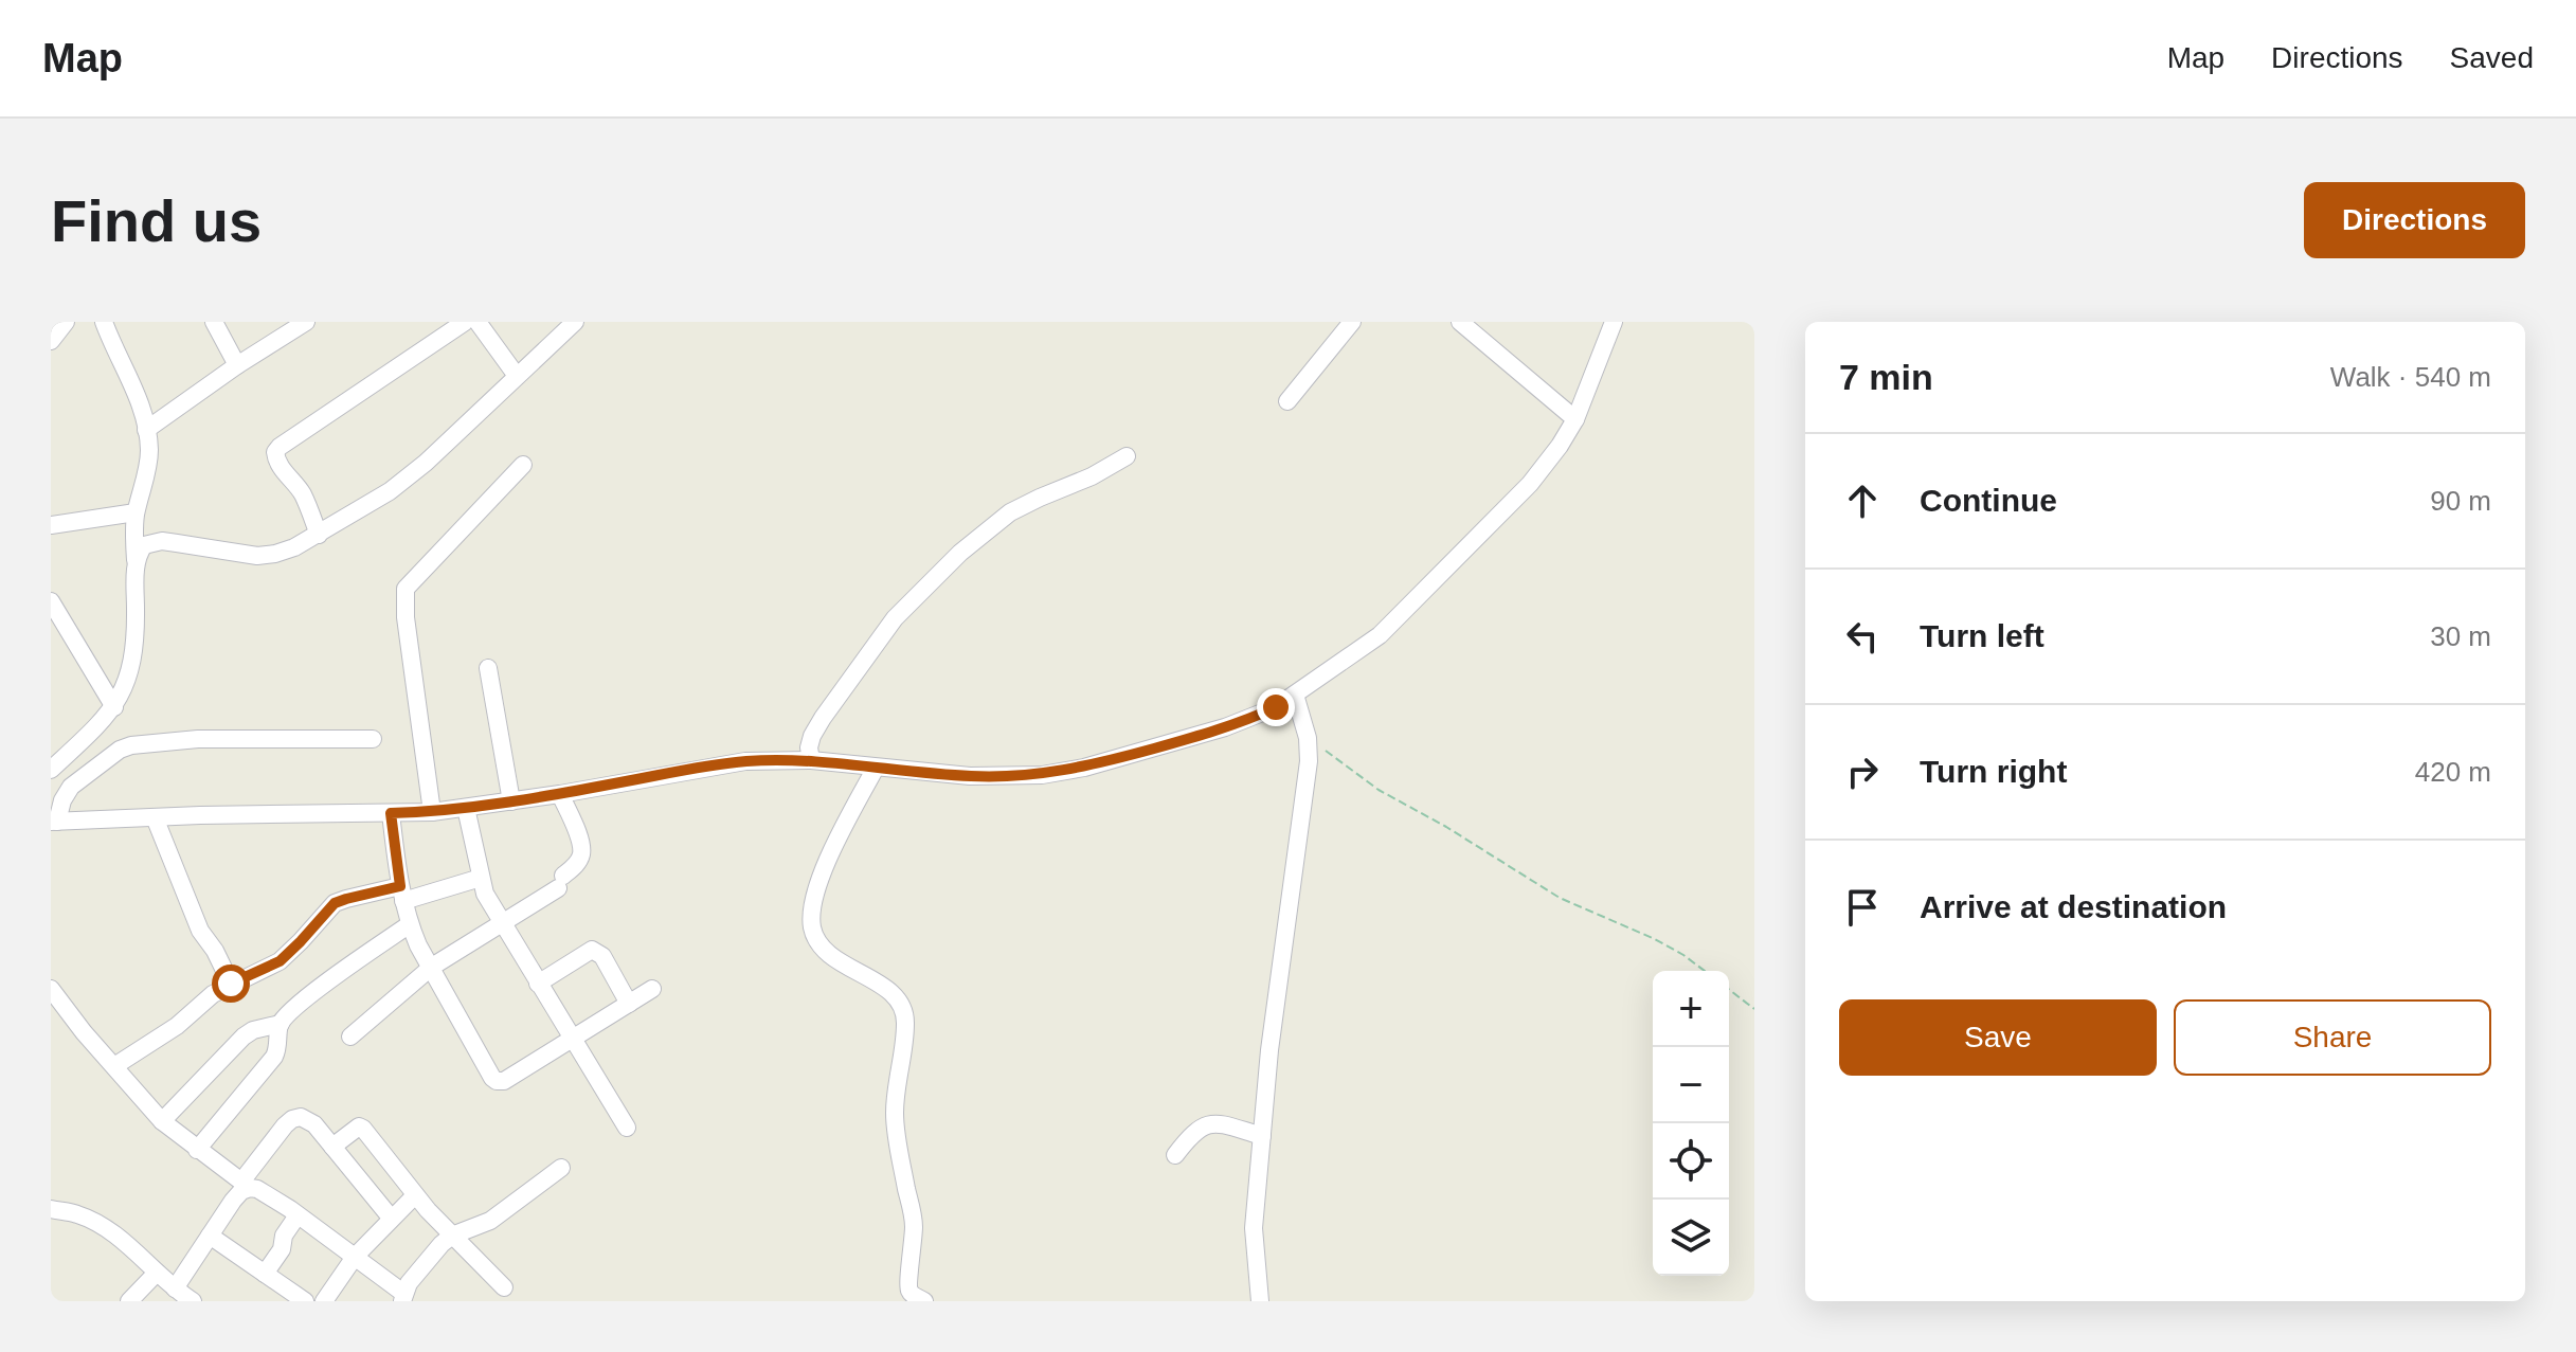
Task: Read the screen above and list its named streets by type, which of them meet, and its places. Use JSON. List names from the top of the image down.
{
  "page": {
    "header": "Map",
    "nav": ["Map", "Directions", "Saved"],
    "buttons": [
      "Directions",
      ["Save", "Share"]
    ],
    "title": "Find us",
    "heading": ["7 min", "Walk · 540 m"],
    "list": [
      ["Continue", "90 m"],
      ["Turn left", "30 m"],
      ["Turn right", "420 m"],
      "Arrive at destination"
    ],
    "map_buttons": ["+", "−"]
  }
}
